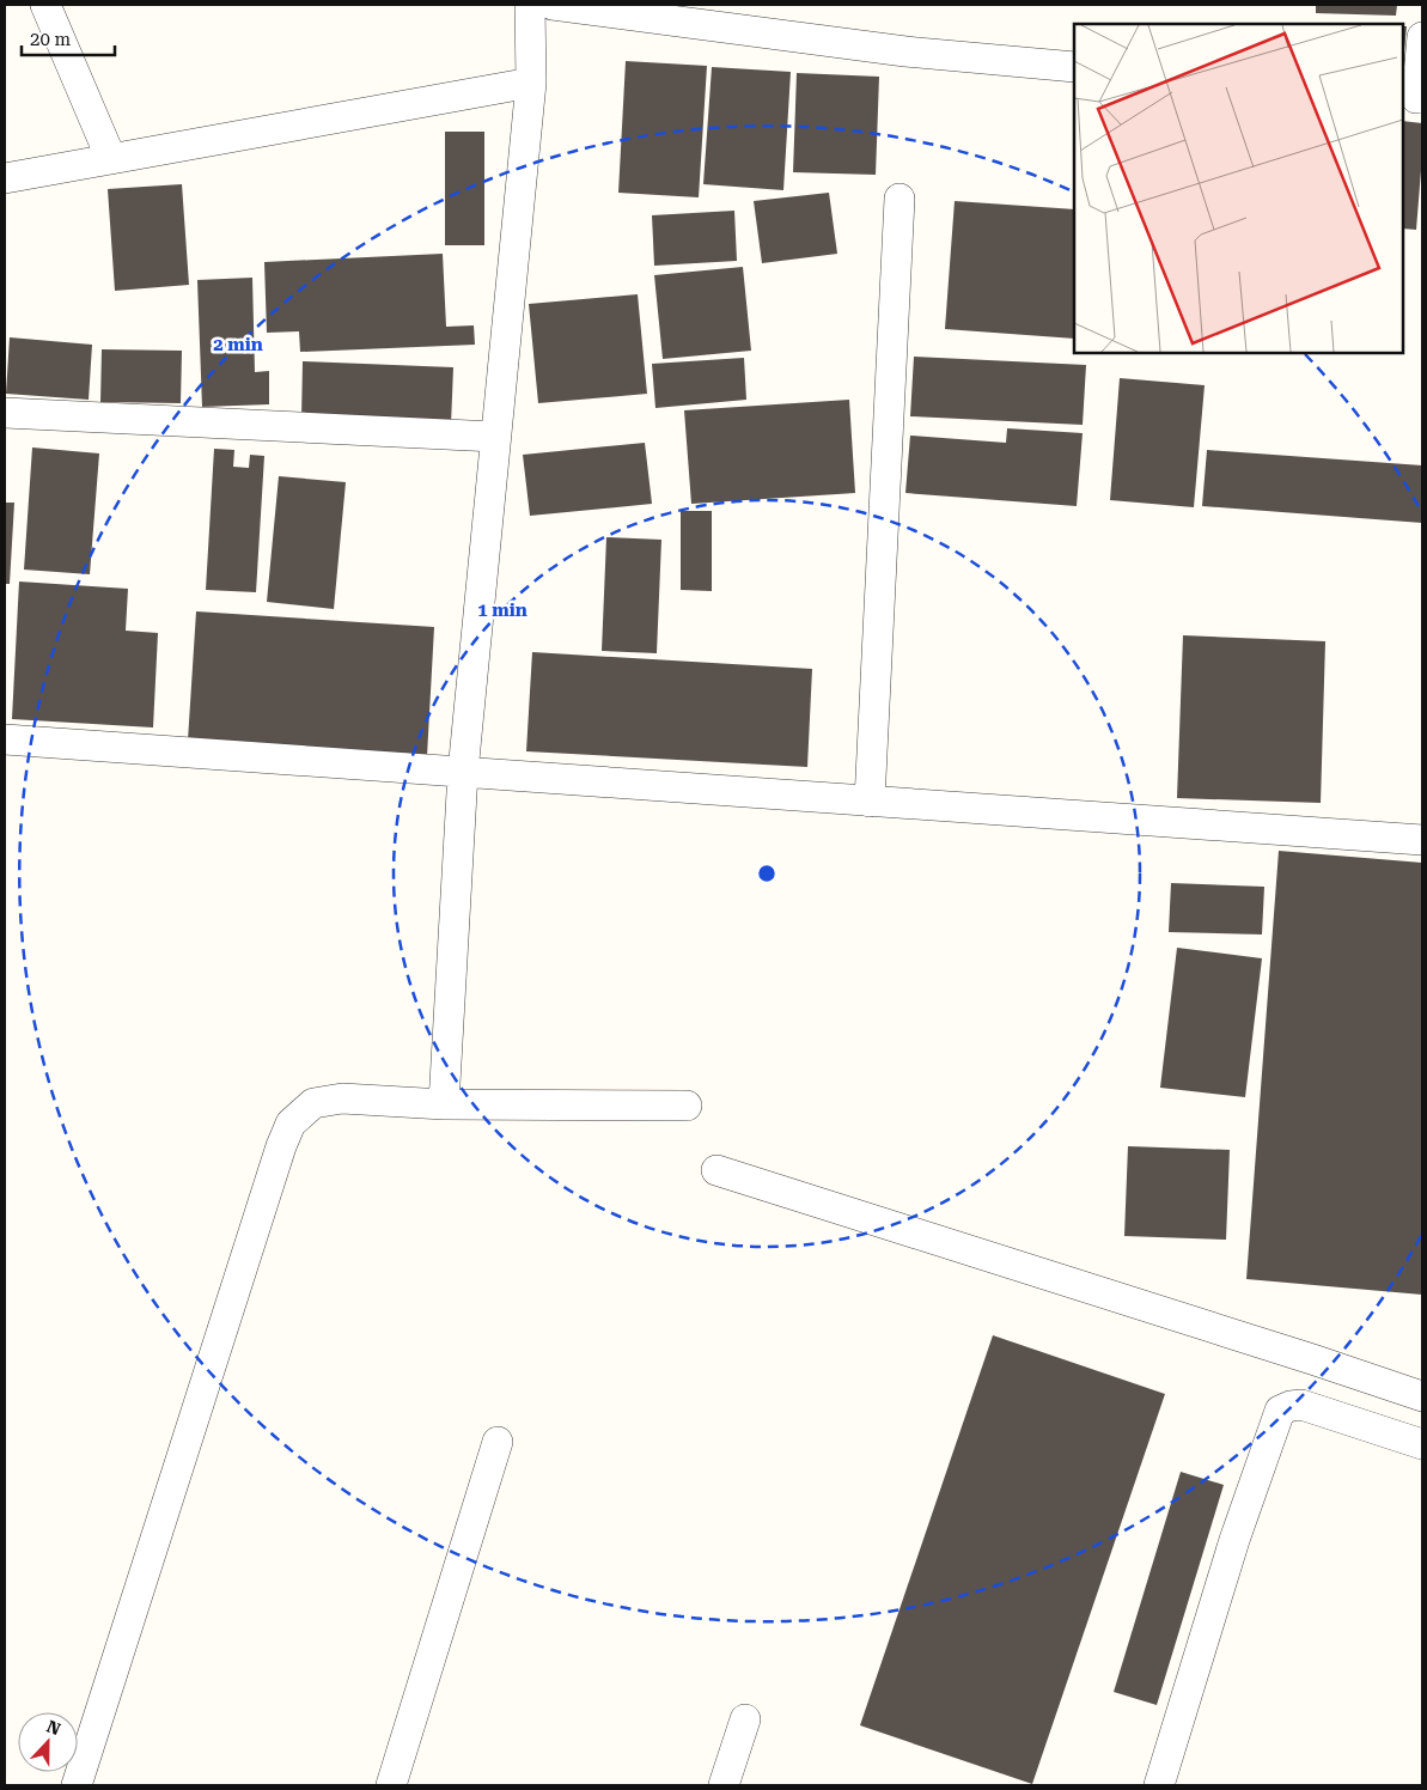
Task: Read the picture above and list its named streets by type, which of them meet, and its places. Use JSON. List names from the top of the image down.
{
  "scale_bar": "20 m",
  "north": "top",
  "rings": ["2 min", "1 min"]
}
